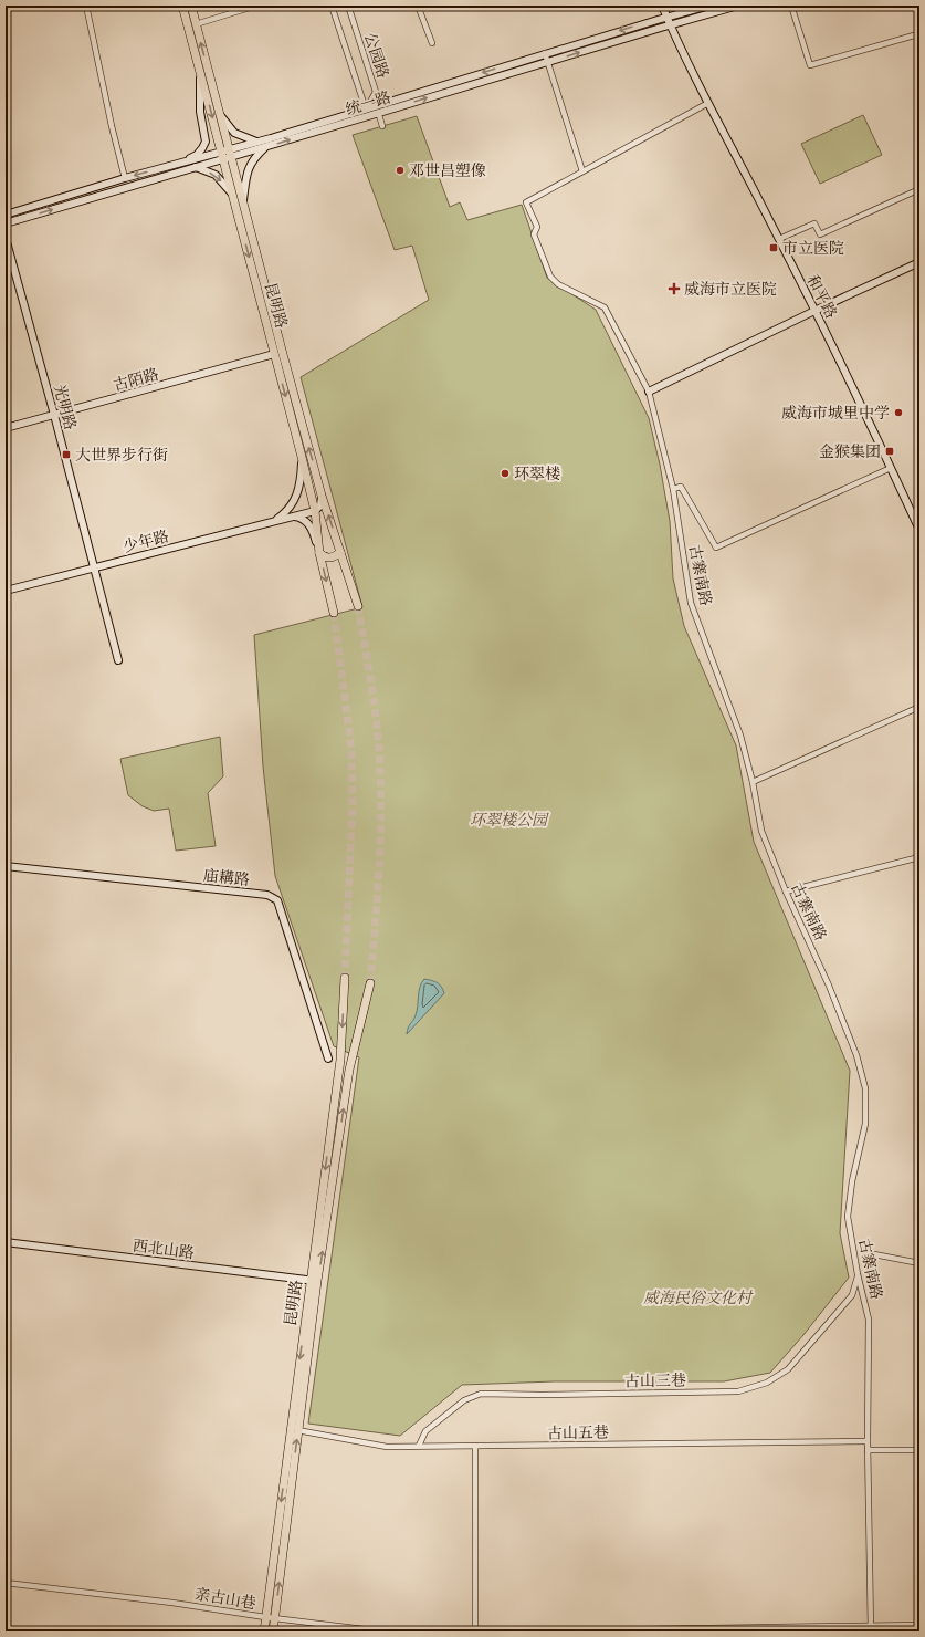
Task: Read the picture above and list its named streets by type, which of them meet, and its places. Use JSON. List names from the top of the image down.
{
  "streets": {
    "main road": ["昆明路"],
    "street": [
      "公园路",
      "统一路",
      "和平路",
      "古陌路",
      "光明路",
      "少年路",
      "古寨南路",
      "庙耩路",
      "西北山路",
      "古山三巷",
      "古山五巷",
      "亲古山巷"
    ]
  },
  "crossings": [
    ["公园路", "统一路"],
    ["统一路", "和平路"],
    ["统一路", "昆明路"],
    ["昆明路", "古陌路"],
    ["昆明路", "少年路"],
    ["昆明路", "西北山路"],
    ["昆明路", "古山五巷"],
    ["昆明路", "亲古山巷"],
    ["古陌路", "光明路"],
    ["光明路", "少年路"],
    ["古寨南路", "古山三巷"],
    ["古寨南路", "古山五巷"],
    ["古山三巷", "古山五巷"]
  ],
  "parks": ["环翠楼公园", "威海民俗文化村"],
  "places": {
    "other": ["邓世昌塑像", "威海市城里中学", "环翠楼"],
    "transit": ["市立医院", "金猴集团", "大世界步行街"],
    "health": ["威海市立医院"]
  }
}
